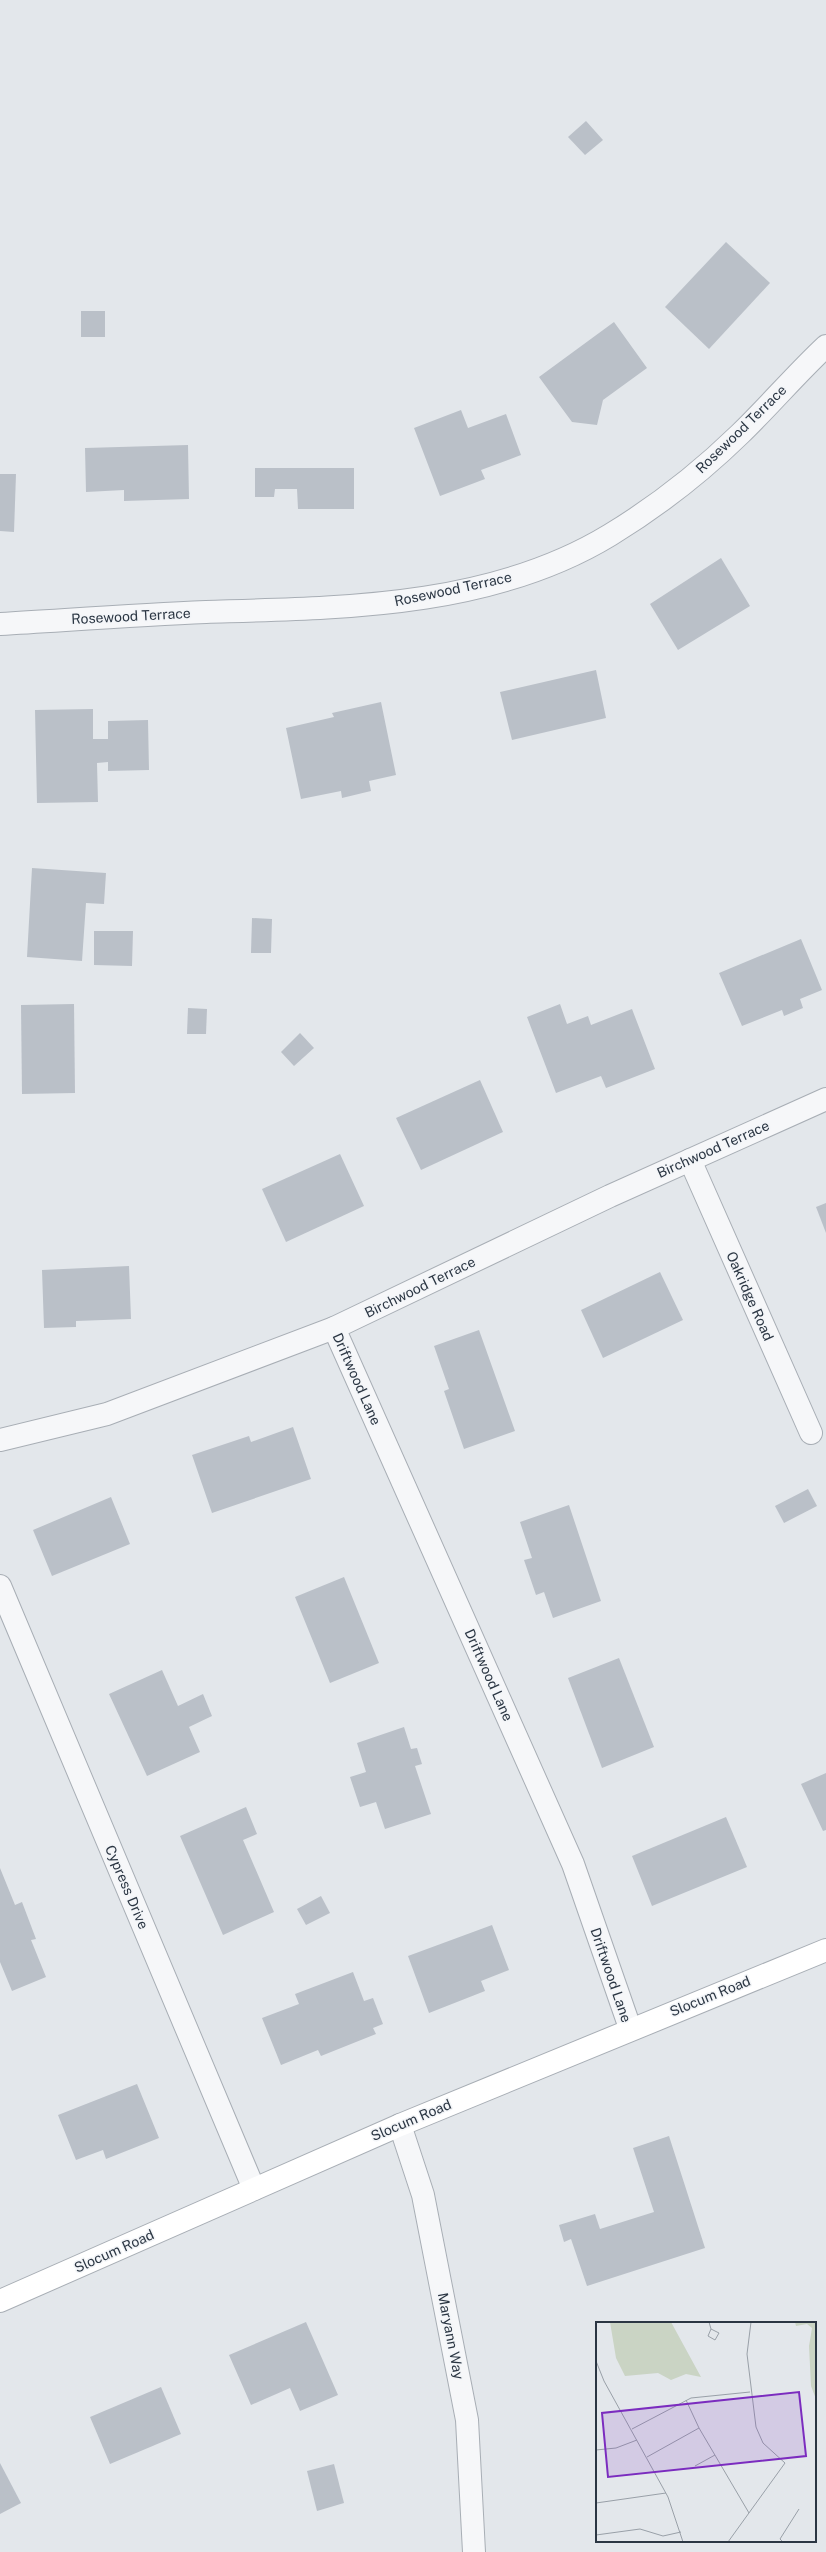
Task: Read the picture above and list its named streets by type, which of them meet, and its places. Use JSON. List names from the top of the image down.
{
  "streets": {
    "main road": ["Slocum Road"],
    "street": [
      "Rosewood Terrace",
      "Birchwood Terrace",
      "Oakridge Road",
      "Driftwood Lane",
      "Cypress Drive",
      "Maryann Way"
    ]
  },
  "crossings": [
    ["Birchwood Terrace", "Oakridge Road"],
    ["Birchwood Terrace", "Driftwood Lane"],
    ["Driftwood Lane", "Slocum Road"],
    ["Cypress Drive", "Slocum Road"],
    ["Slocum Road", "Maryann Way"]
  ]
}
